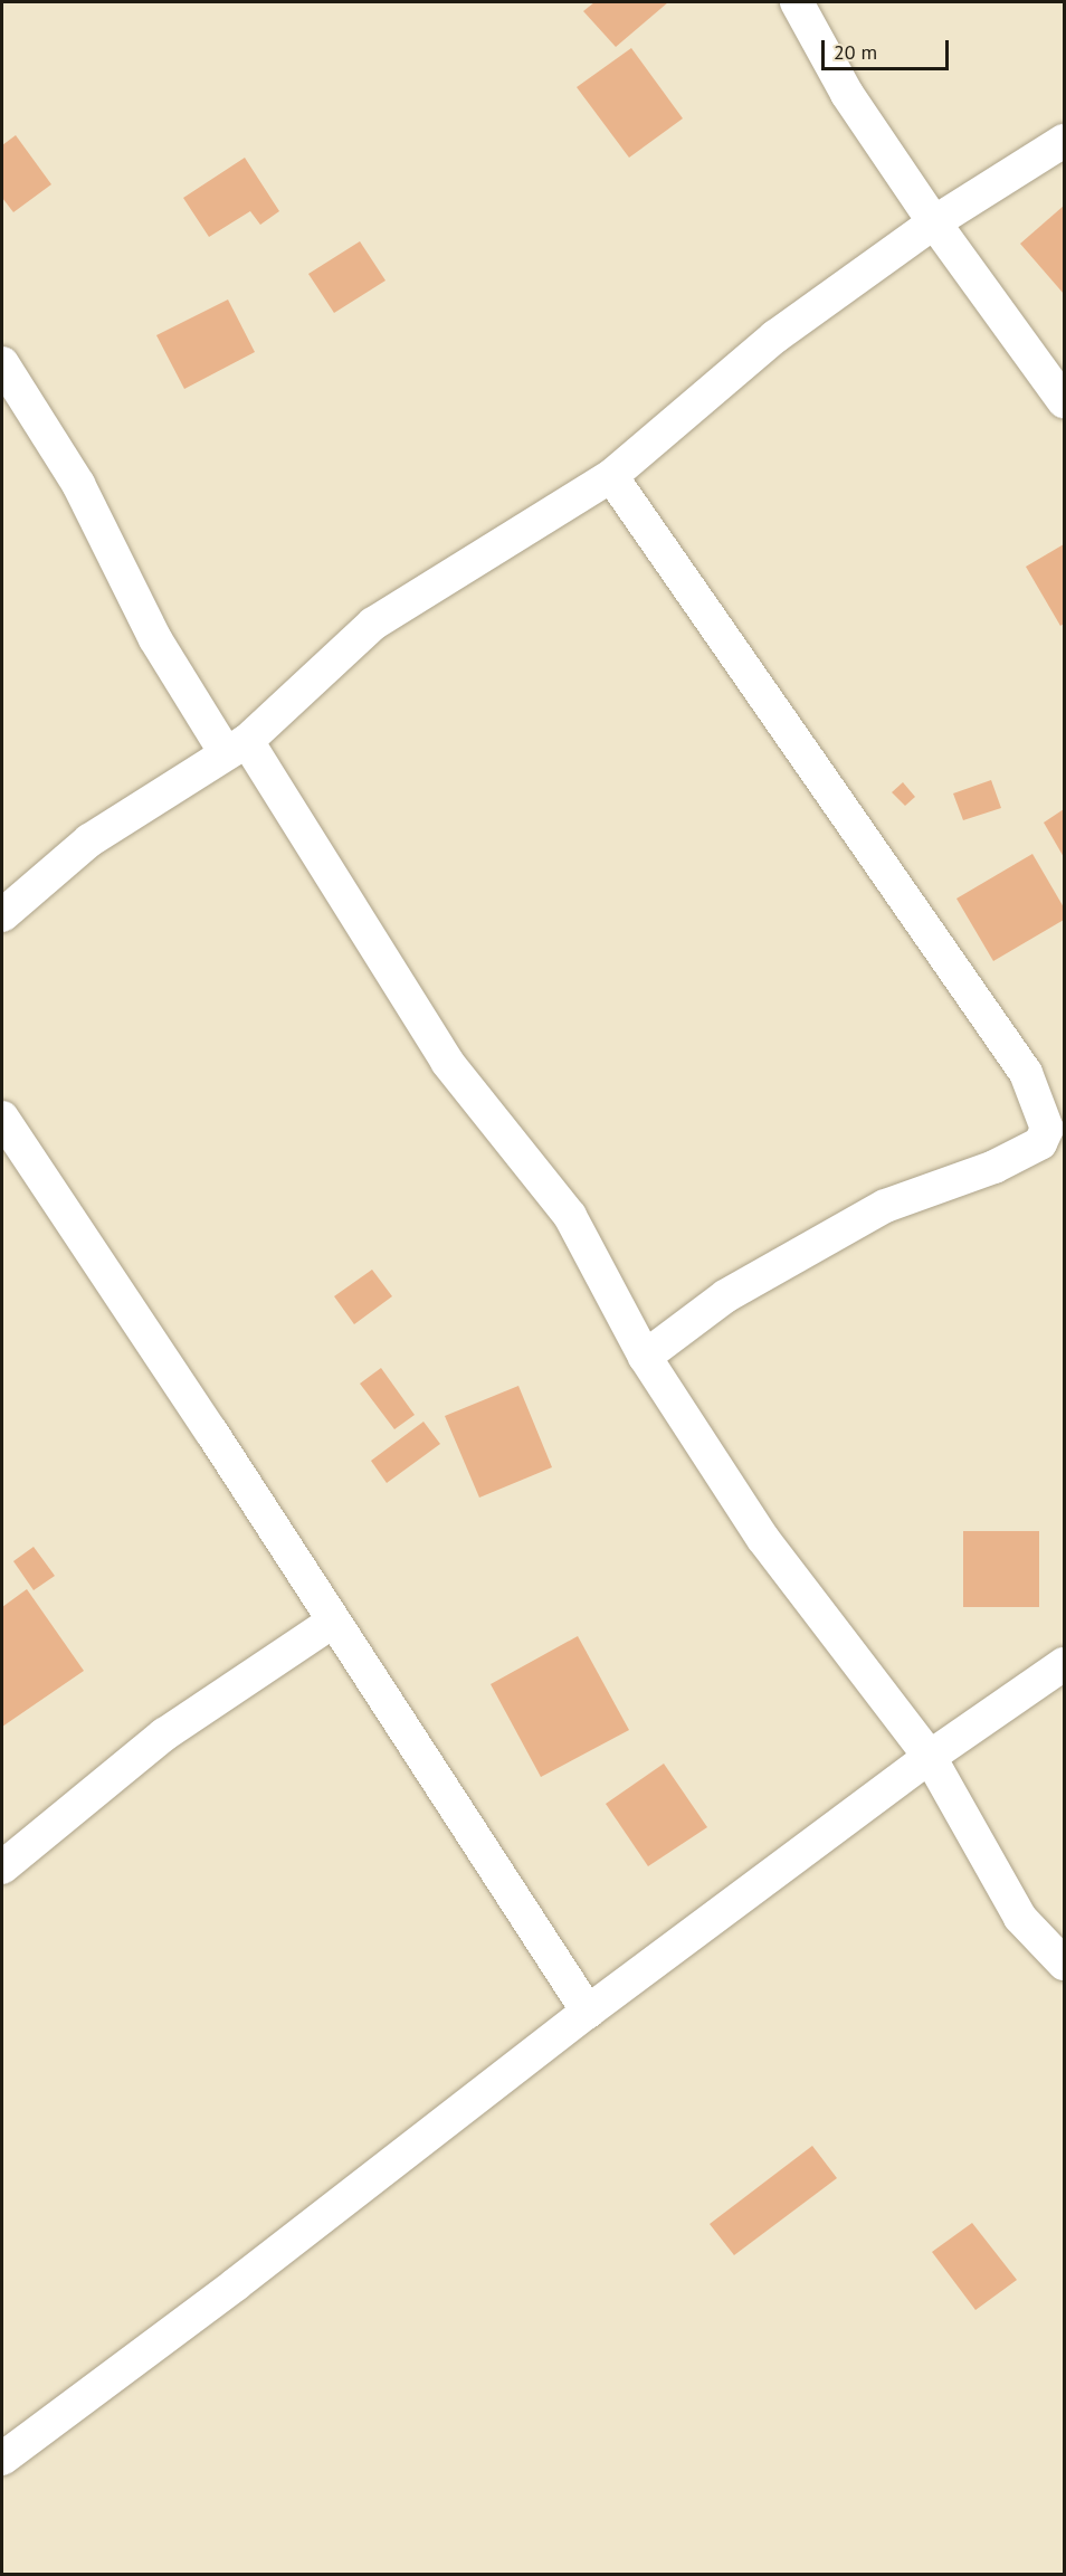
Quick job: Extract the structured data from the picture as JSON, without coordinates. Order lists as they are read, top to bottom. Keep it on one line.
{"scale_bar":"20 m"}
